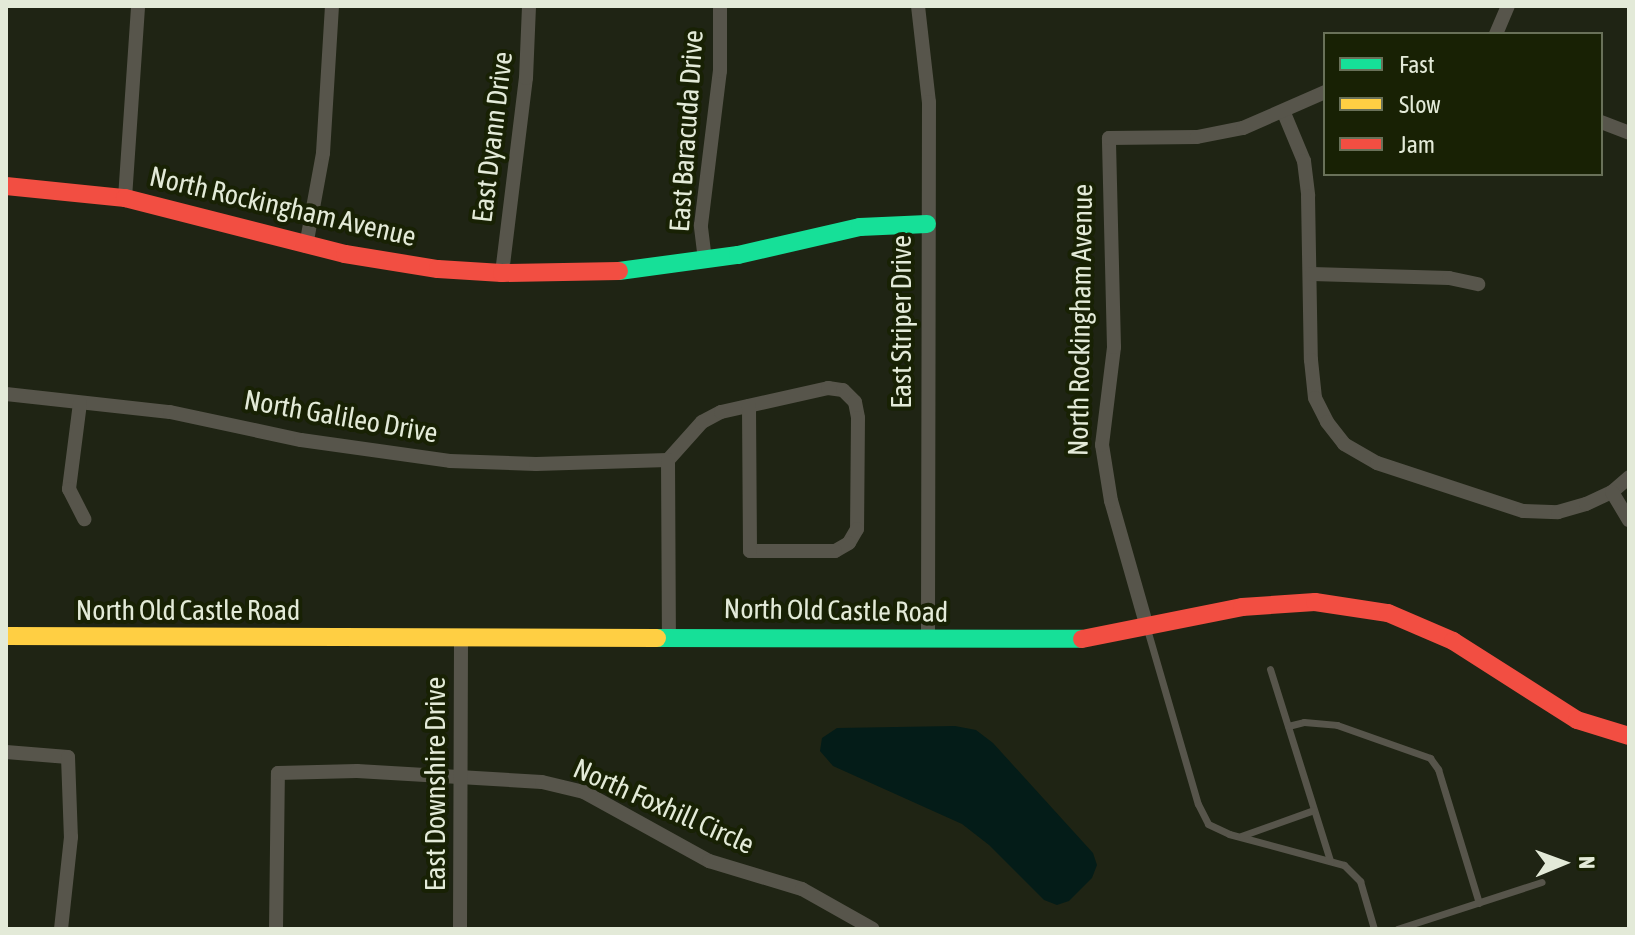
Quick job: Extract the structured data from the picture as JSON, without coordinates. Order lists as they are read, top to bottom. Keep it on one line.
{"streets":{"street":["East Baracuda Drive","East Dyann Drive","North Rockingham Avenue","East Striper Drive","North Galileo Drive","North Old Castle Road","East Downshire Drive","North Foxhill Circle"]},"crossings":[["East Baracuda Drive","North Rockingham Avenue"],["East Dyann Drive","North Rockingham Avenue"],["North Rockingham Avenue","East Striper Drive"],["North Rockingham Avenue","North Old Castle Road"],["East Striper Drive","North Old Castle Road"],["North Old Castle Road","East Downshire Drive"],["East Downshire Drive","North Foxhill Circle"]],"legend":["Fast","Slow","Jam"],"north":"right"}
